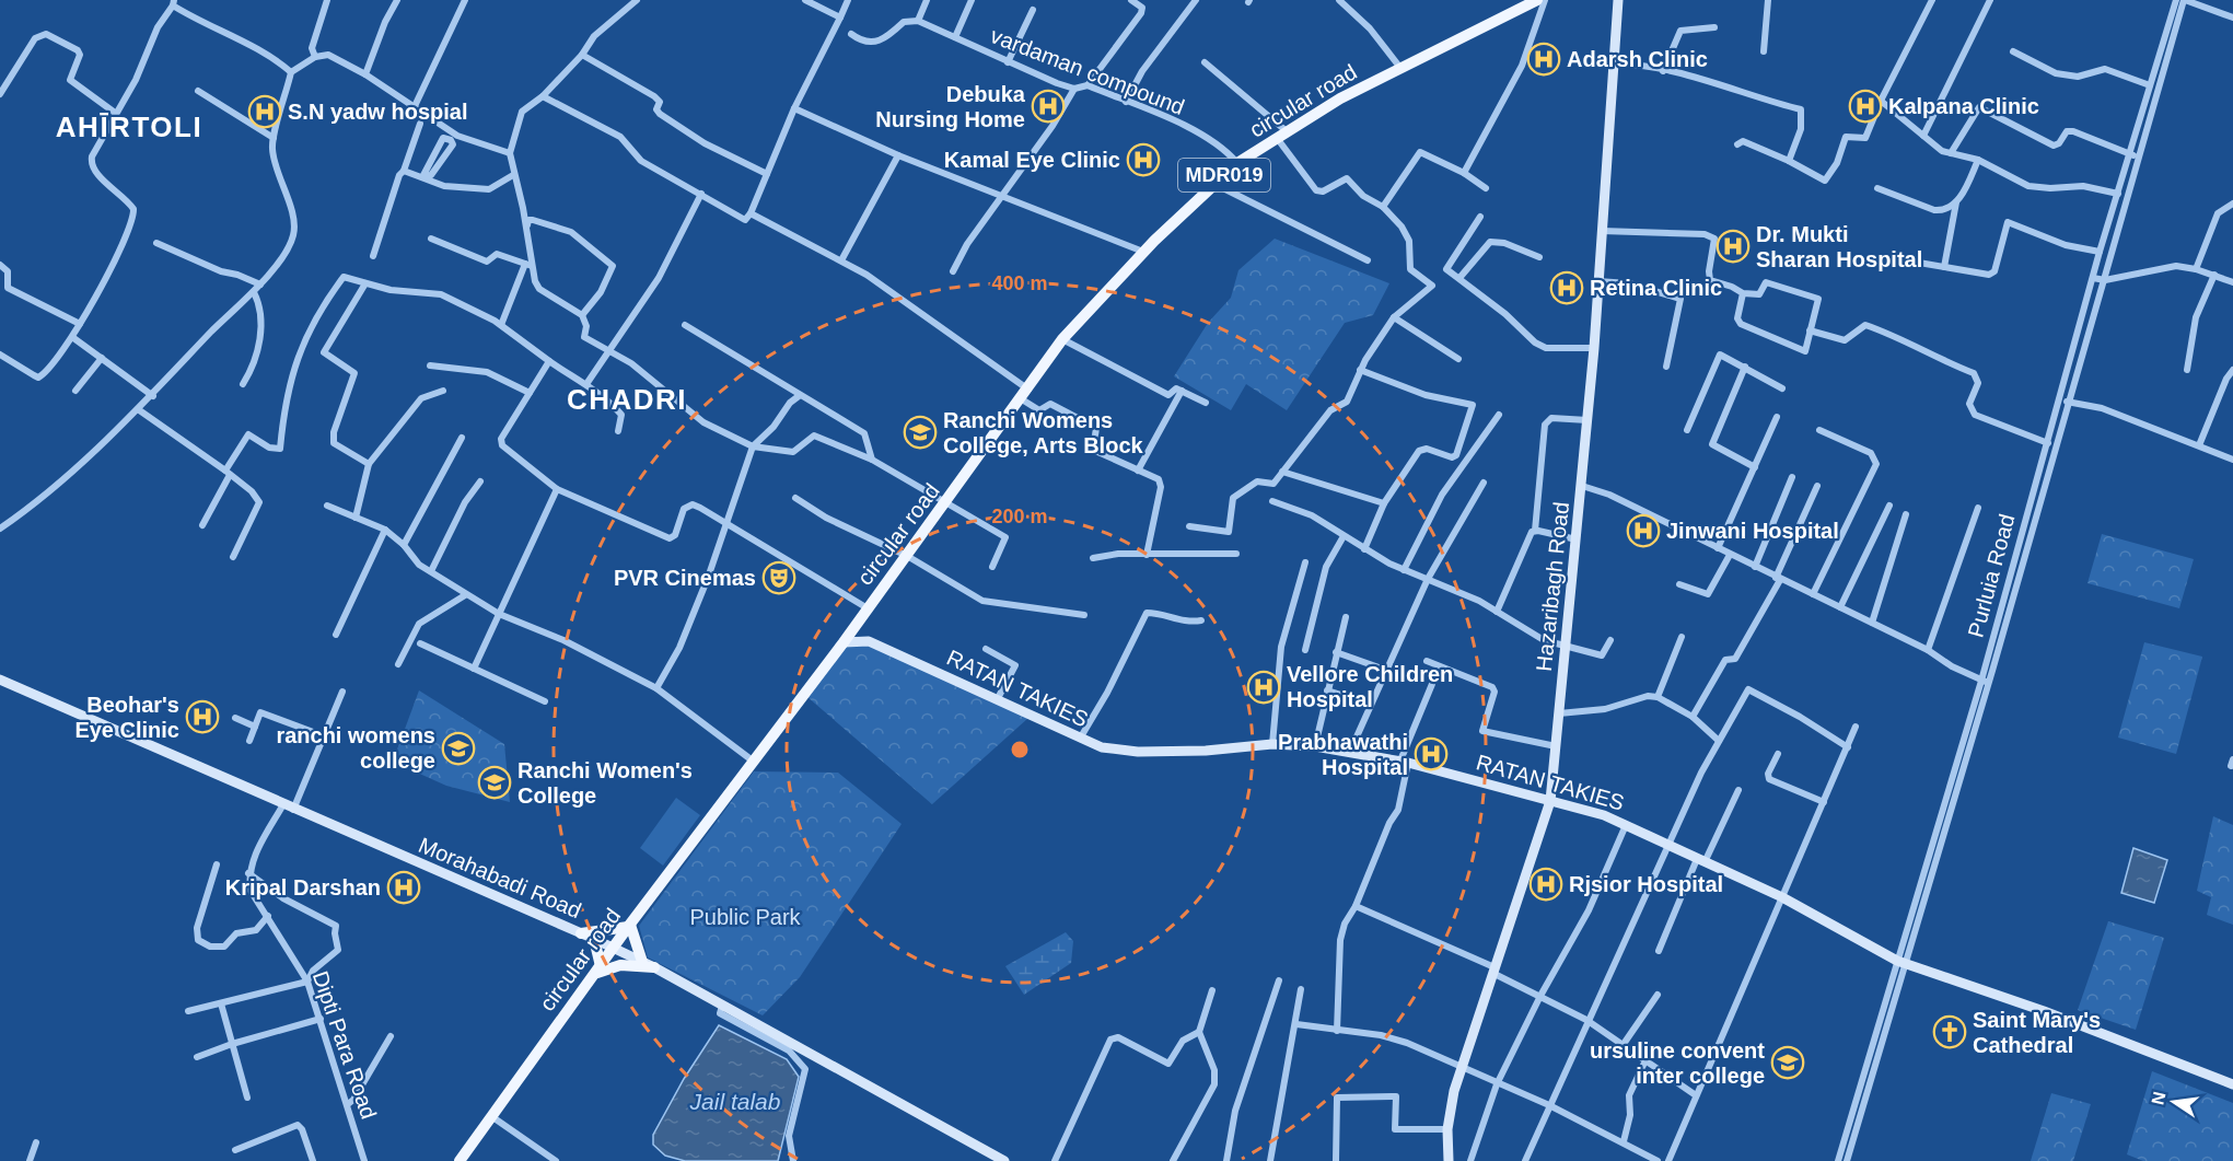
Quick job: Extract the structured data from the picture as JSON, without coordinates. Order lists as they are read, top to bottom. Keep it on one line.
{"streets":{"main road":["circular road","MDR019","Hazaribagh Road","RATAN TAKIES","Morahabadi Road"],"street":["vardaman compound","Purluia Road","Dipti Para Road"]},"crossings":[["vardaman compound","circular road"],["circular road","RATAN TAKIES"],["circular road","Morahabadi Road"],["Purluia Road","RATAN TAKIES"],["Hazaribagh Road","RATAN TAKIES"]],"districts":["AHĪRTOLI","CHADRI"],"water":["Jail talab"],"parks":["Public Park"],"places":{"hospital":["Adarsh Clinic","Debuka Nursing Home","Kalpana Clinic","S.N yadw hospial","Kamal Eye Clinic","Dr. Mukti Sharan Hospital","Retina Clinic","Jinwani Hospital","Vellore Children Hospital","Beohar's Eye Clinic","Prabhawathi Hospital","Rjsior Hospital","Kripal Darshan"],"school or university":["Ranchi Womens College, Arts Block","ranchi womens college","Ranchi Women's College","ursuline convent inter college"],"theatre":["PVR Cinemas"],"church":["Saint Mary's Cathedral"]},"north":"left","rings":["400 m","200 m"]}
